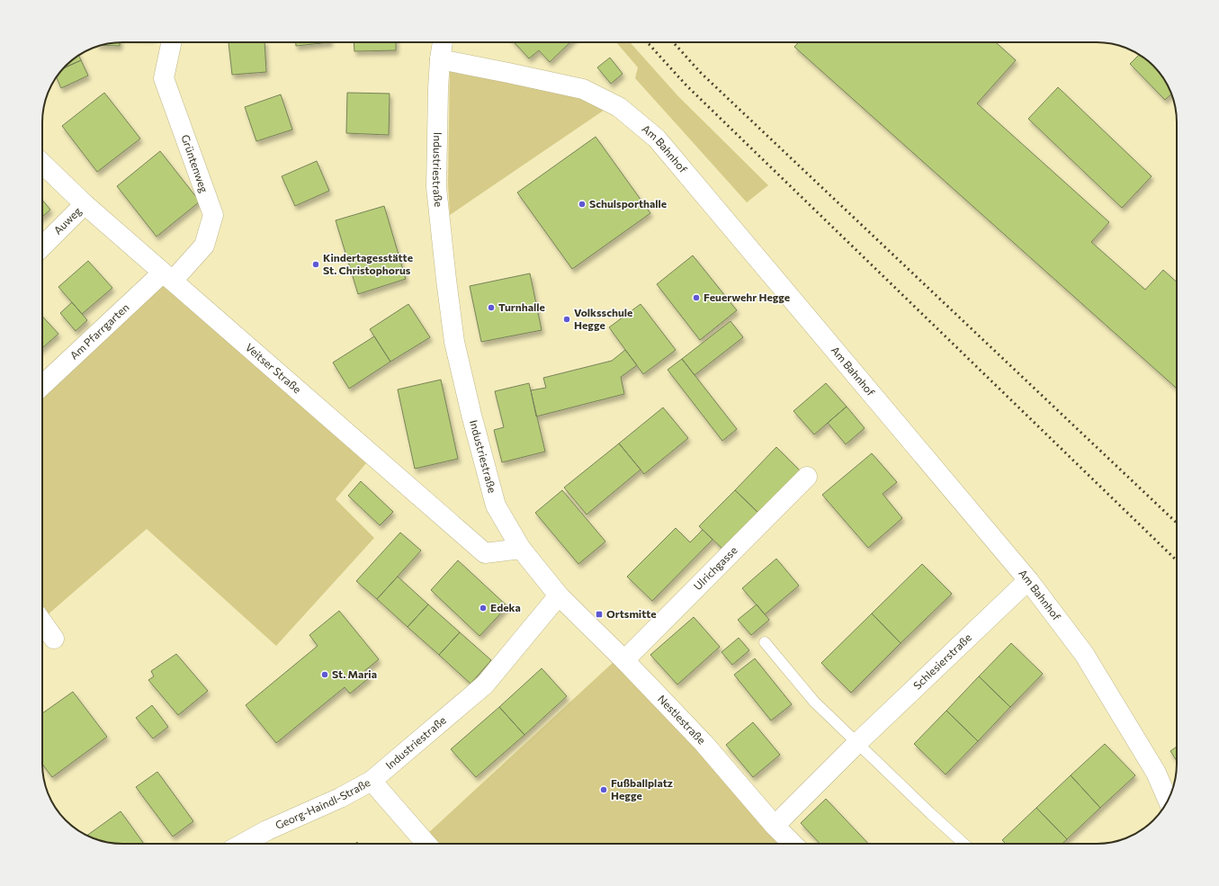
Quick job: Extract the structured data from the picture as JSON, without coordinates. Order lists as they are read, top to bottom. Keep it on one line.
{"streets":{"street":["Am Bahnhof","Grüntenweg","Industriestraße","Auweg","Am Pfarrgarten","Veitser Straße","Ulrichgasse","Schlesierstraße","Nestlestraße","Georg-Haindl-Straße"]},"crossings":[["Am Bahnhof","Industriestraße"],["Am Bahnhof","Schlesierstraße"],["Grüntenweg","Am Pfarrgarten"],["Grüntenweg","Veitser Straße"],["Industriestraße","Veitser Straße"],["Industriestraße","Nestlestraße"],["Industriestraße","Georg-Haindl-Straße"],["Auweg","Veitser Straße"],["Am Pfarrgarten","Veitser Straße"],["Ulrichgasse","Nestlestraße"],["Schlesierstraße","Nestlestraße"]],"places":{"other":["Schulsporthalle","Kindertagesstätte St. Christophorus","Feuerwehr Hegge","Turnhalle","Volksschule Hegge","Edeka","St. Maria","Fußballplatz Hegge"],"transit":["Ortsmitte"]}}
